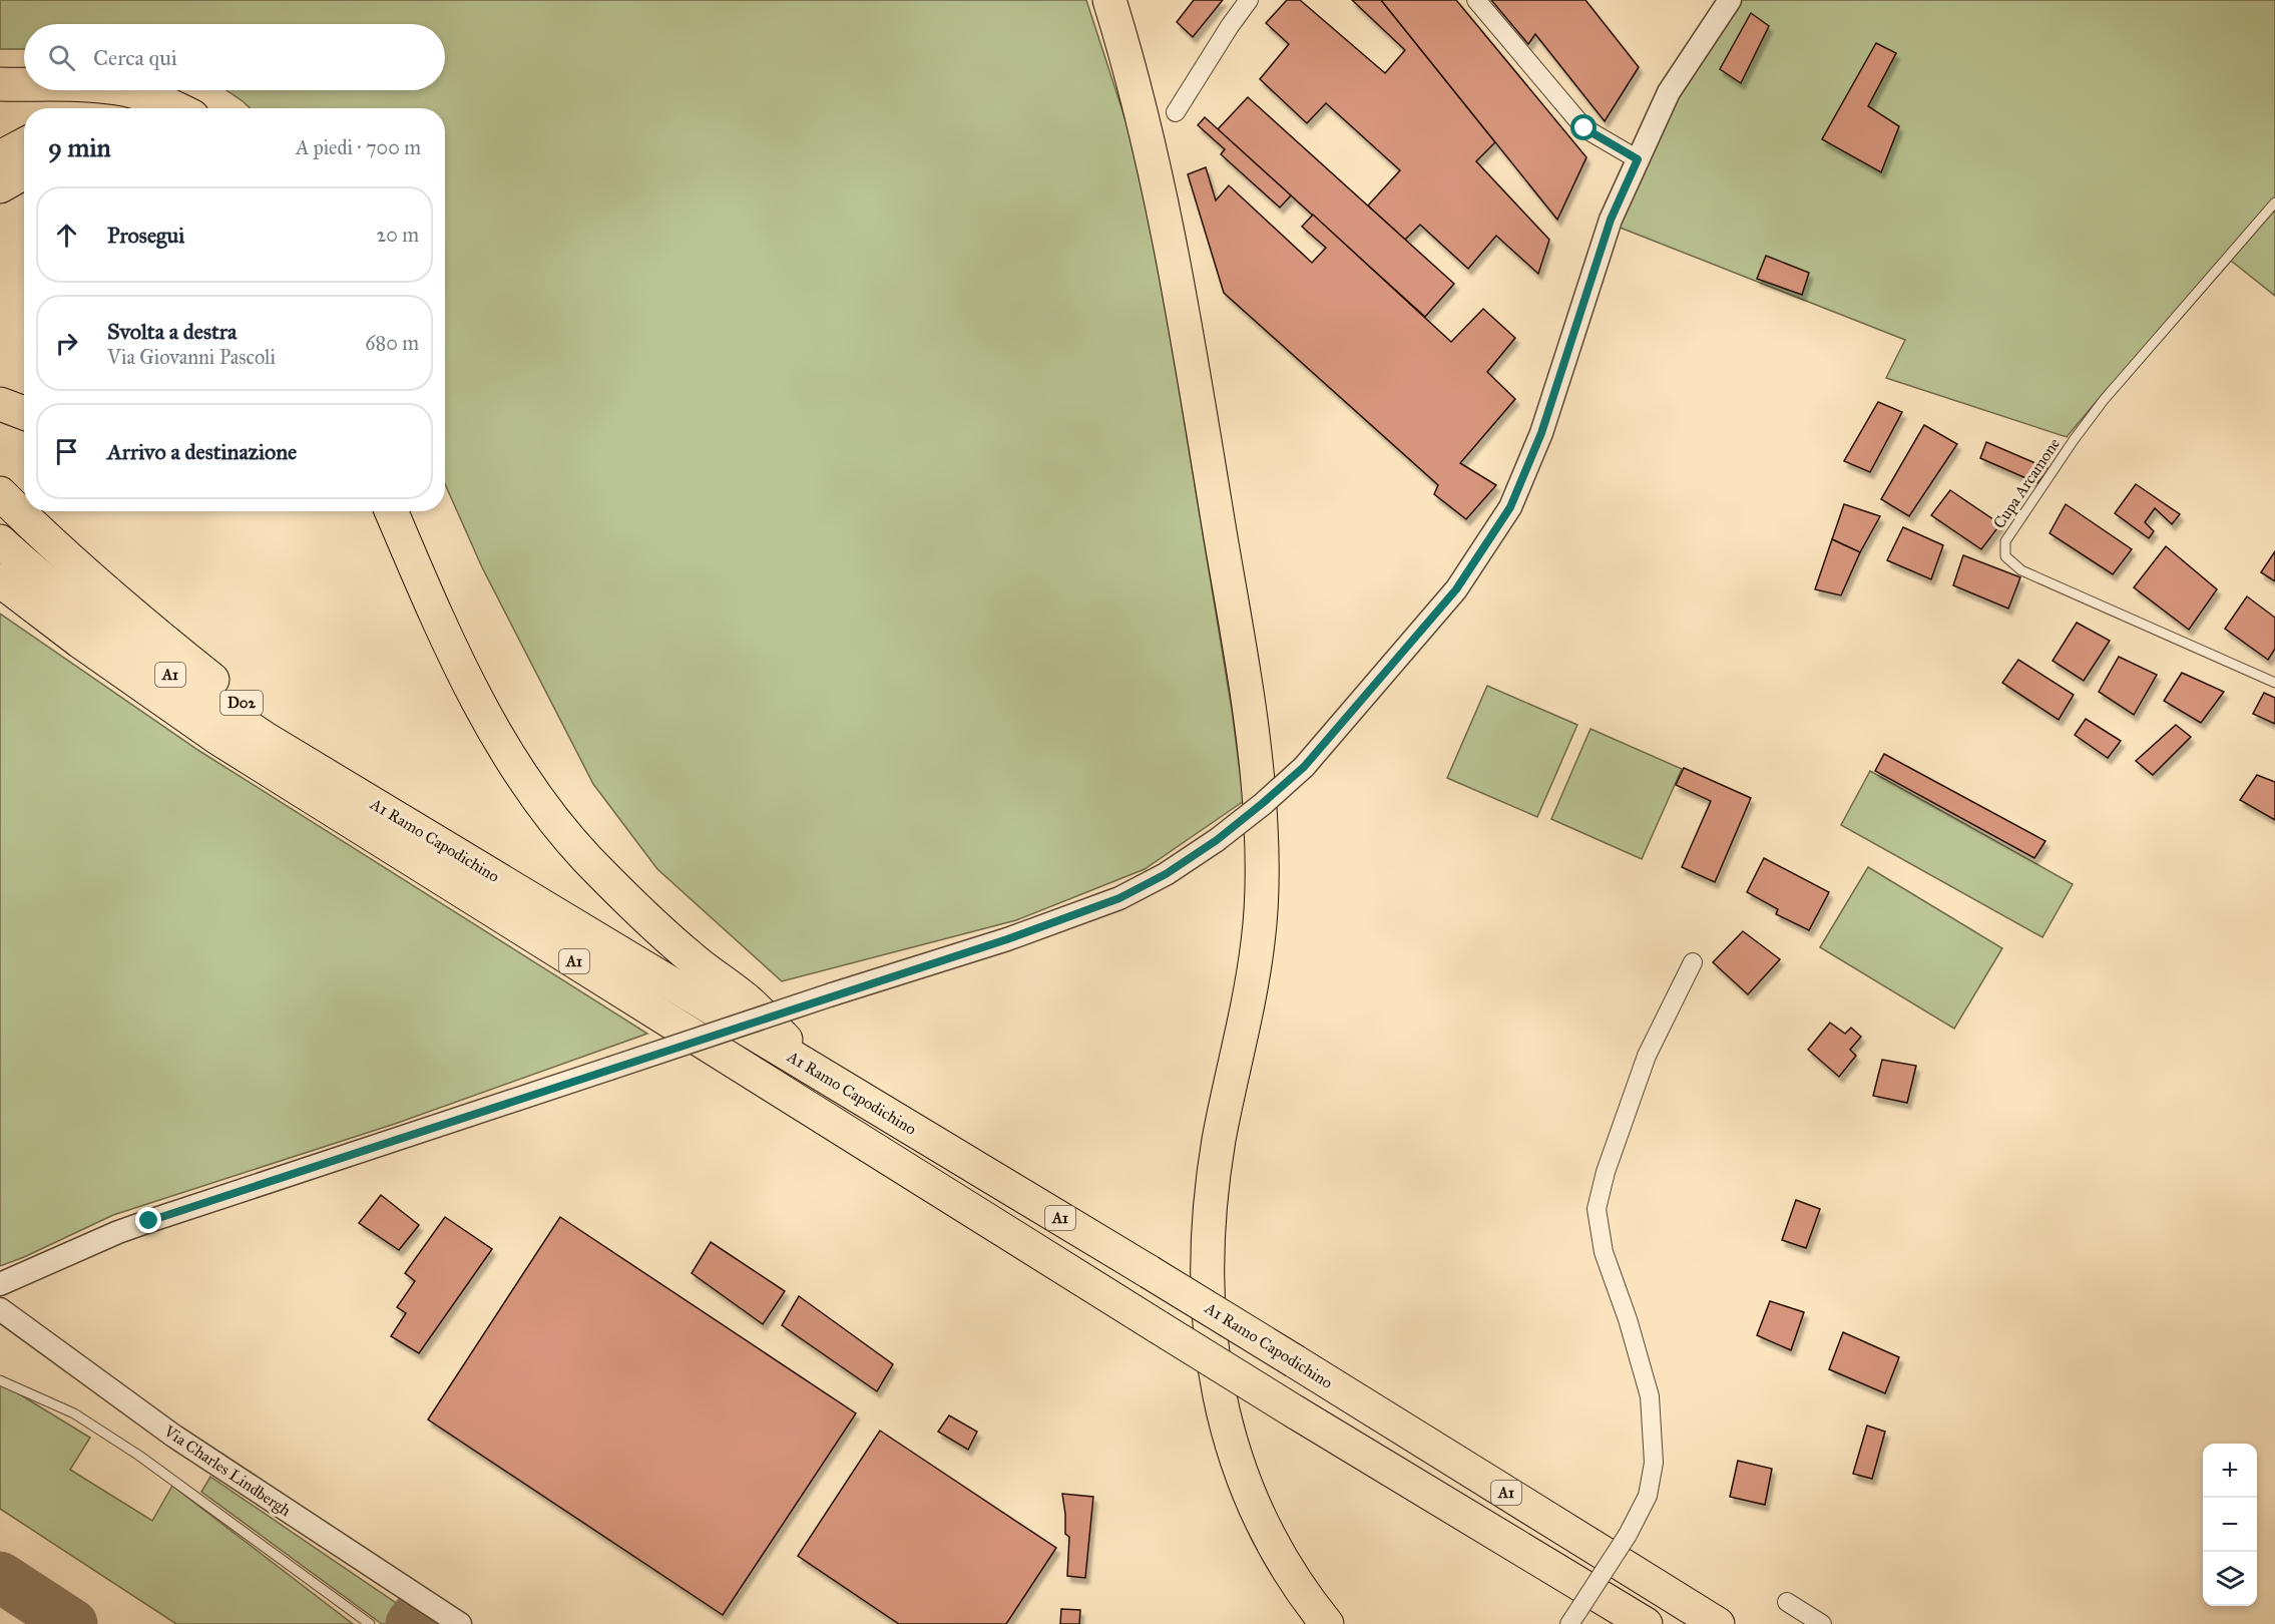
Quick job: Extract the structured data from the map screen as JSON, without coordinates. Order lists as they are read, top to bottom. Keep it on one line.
{"streets":{"highway":["A1","D02","A1 Ramo Capodichino"],"street":["Via Charles Lindbergh"],"lane":["Cupa Arcamone"]},"crossings":[["D02","A1 Ramo Capodichino"]],"page":{"search":"Cerca qui","heading":["9 min","A piedi · 700 m"],"list":[["Prosegui","20 m"],["Svolta a destra","Via Giovanni Pascoli","680 m"],"Arrivo a destinazione"],"map_buttons":["+","−"]}}
